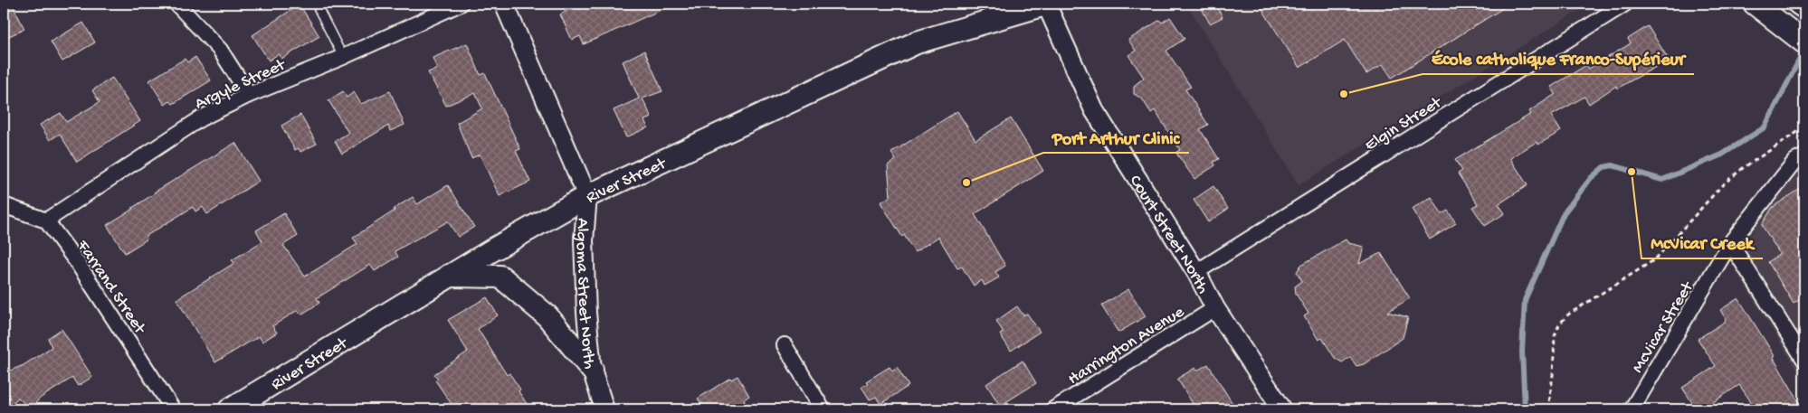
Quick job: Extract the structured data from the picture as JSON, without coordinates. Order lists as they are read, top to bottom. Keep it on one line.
{"streets":{"main road":["River Street"],"street":["Argyle Street","Elgin Street","Court Street North","Farrand Street","Algoma Street North","McVicar Street","Harrington Avenue"]},"crossings":[["Argyle Street","Farrand Street"],["Elgin Street","Court Street North"],["River Street","Court Street North"],["River Street","Algoma Street North"],["Court Street North","Harrington Avenue"]],"places":["École catholique Franco-Supérieur","McVicar Creek","Port Arthur Clinic"]}
